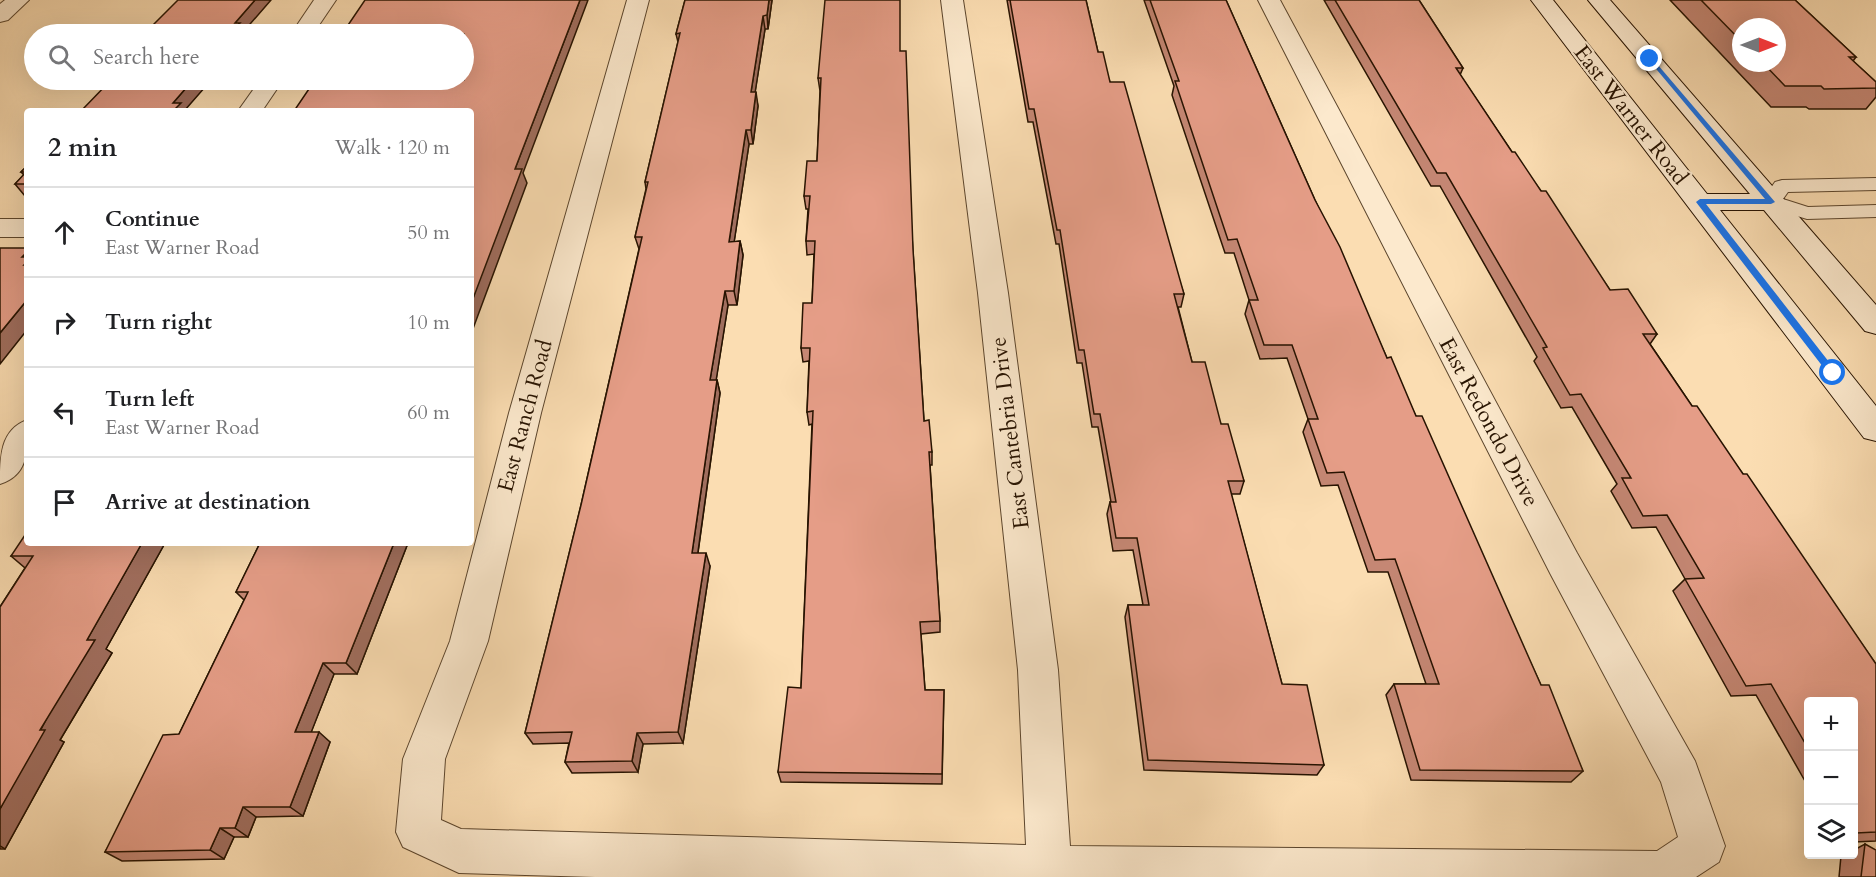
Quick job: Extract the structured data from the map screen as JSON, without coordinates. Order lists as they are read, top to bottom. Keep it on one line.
{"streets":{"street":["East Warner Road","East Ranch Road","East Redondo Drive","East Cantebria Drive"]},"crossings":[["East Ranch Road","East Redondo Drive"],["East Ranch Road","East Cantebria Drive"],["East Redondo Drive","East Cantebria Drive"]],"north":"right","page":{"search":"Search here","heading":["2 min","Walk · 120 m"],"list":[["Continue","East Warner Road","50 m"],["Turn right","10 m"],["Turn left","East Warner Road","60 m"],"Arrive at destination"],"map_buttons":["+","−"]}}
